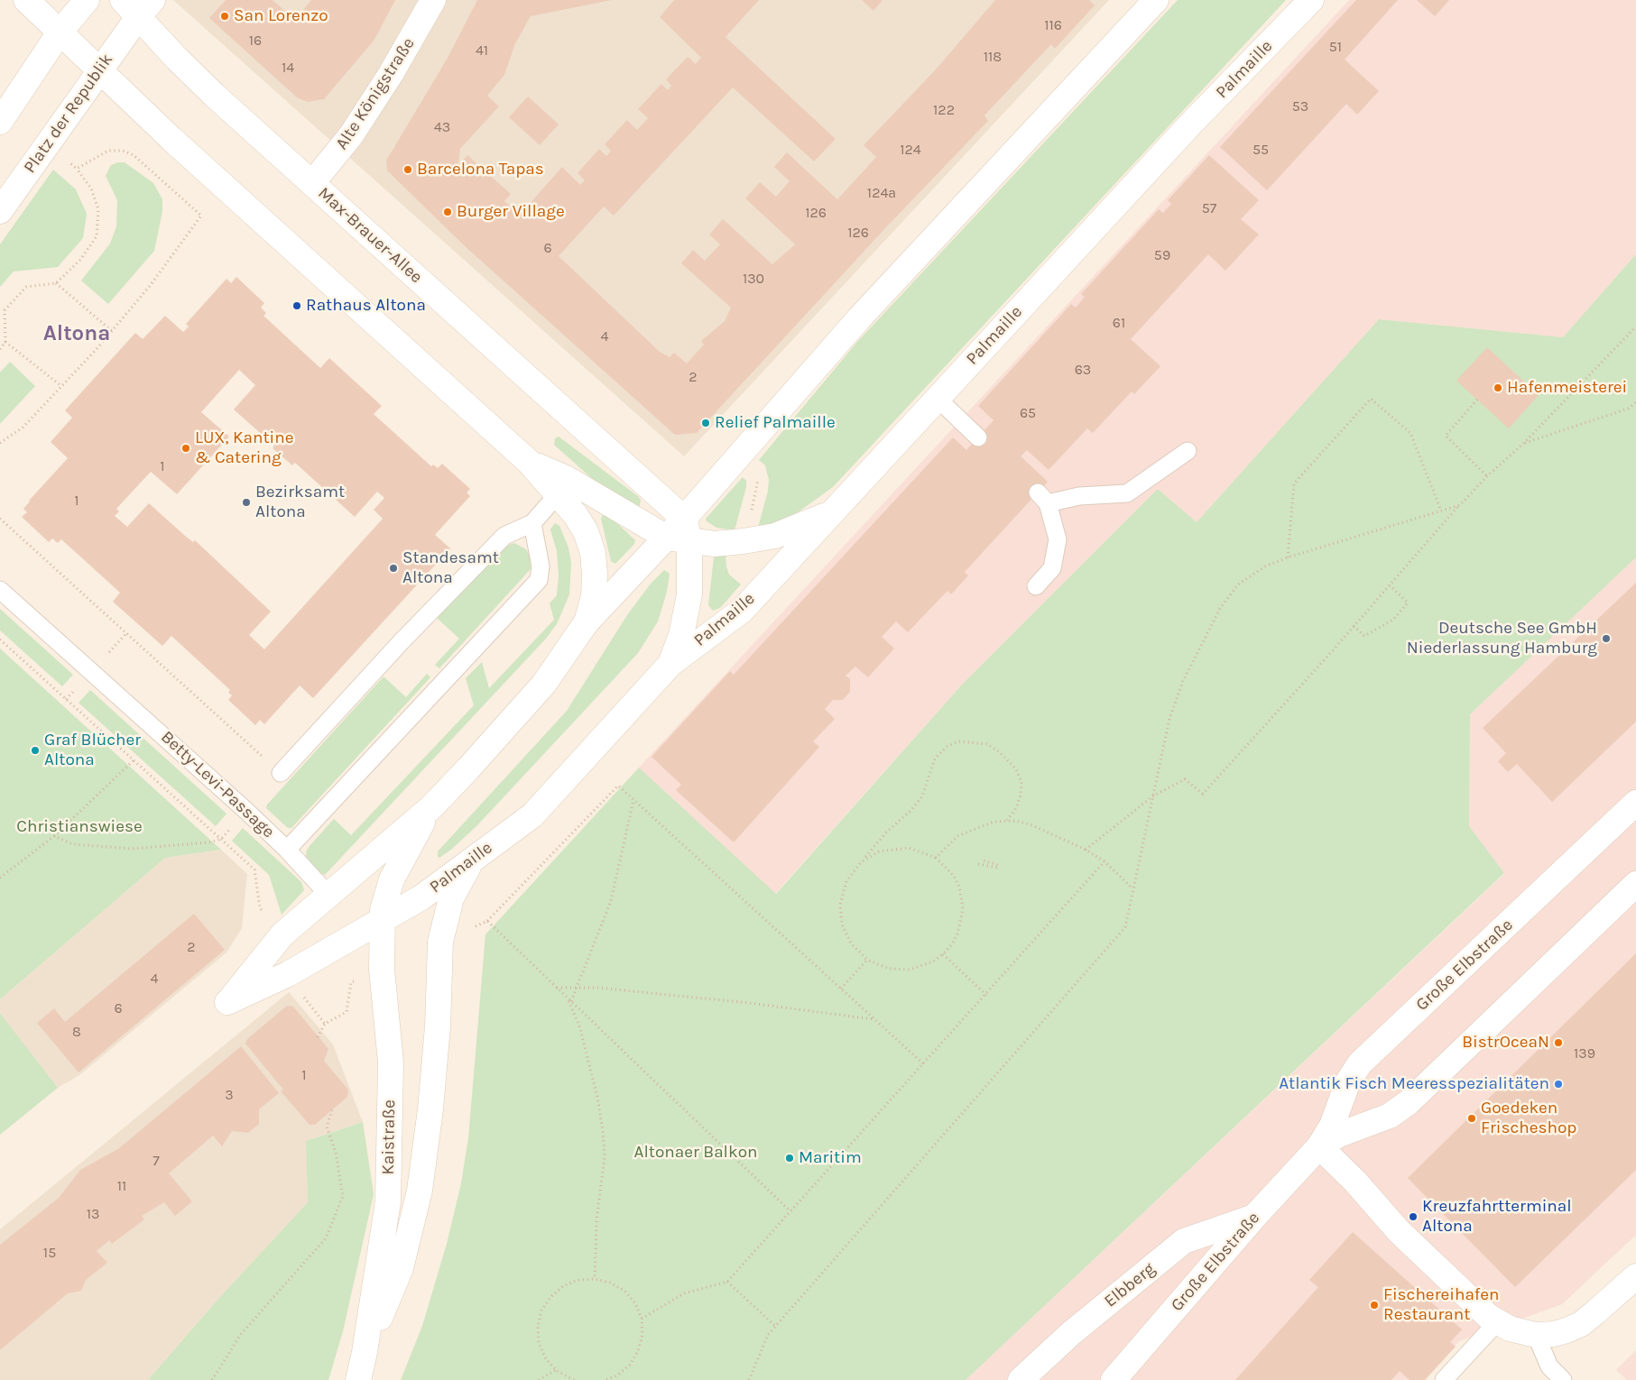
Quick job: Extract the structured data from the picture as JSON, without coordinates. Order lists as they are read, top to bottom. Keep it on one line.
{"streets":{"main road":["Palmaille","Alte Königstraße","Platz der Republik","Max-Brauer-Allee","Große Elbstraße","Kaistraße","Elbberg"],"lane":["Betty-Levi-Passage"]},"crossings":[["Palmaille","Max-Brauer-Allee"],["Palmaille","Betty-Levi-Passage"],["Palmaille","Kaistraße"],["Alte Königstraße","Max-Brauer-Allee"],["Platz der Republik","Max-Brauer-Allee"],["Große Elbstraße","Elbberg"]],"districts":["Altona"],"parks":["Christianswiese","Altonaer Balkon"],"places":["San Lorenzo","Barcelona Tapas","Burger Village","Rathaus Altona","Hafenmeisterei","Relief Palmaille","LUX, Kantine & Catering","Bezirksamt Altona","Standesamt Altona","Deutsche See GmbH Niederlassung Hamburg","Graf Blücher Altona","BistrOceaN","Atlantik Fisch Meeresspezialitäten","Goedeken Frischeshop","Maritim","Kreuzfahrtterminal Altona","Fischereihafen Restaurant"],"house_numbers":["116","16","51","41","118","14","53","122","43","124","55","124a","57","126","126","6","59","130","61","4","63","2","65","1","1","2","4","6","8","139","1","3","7","11","13","15"]}
